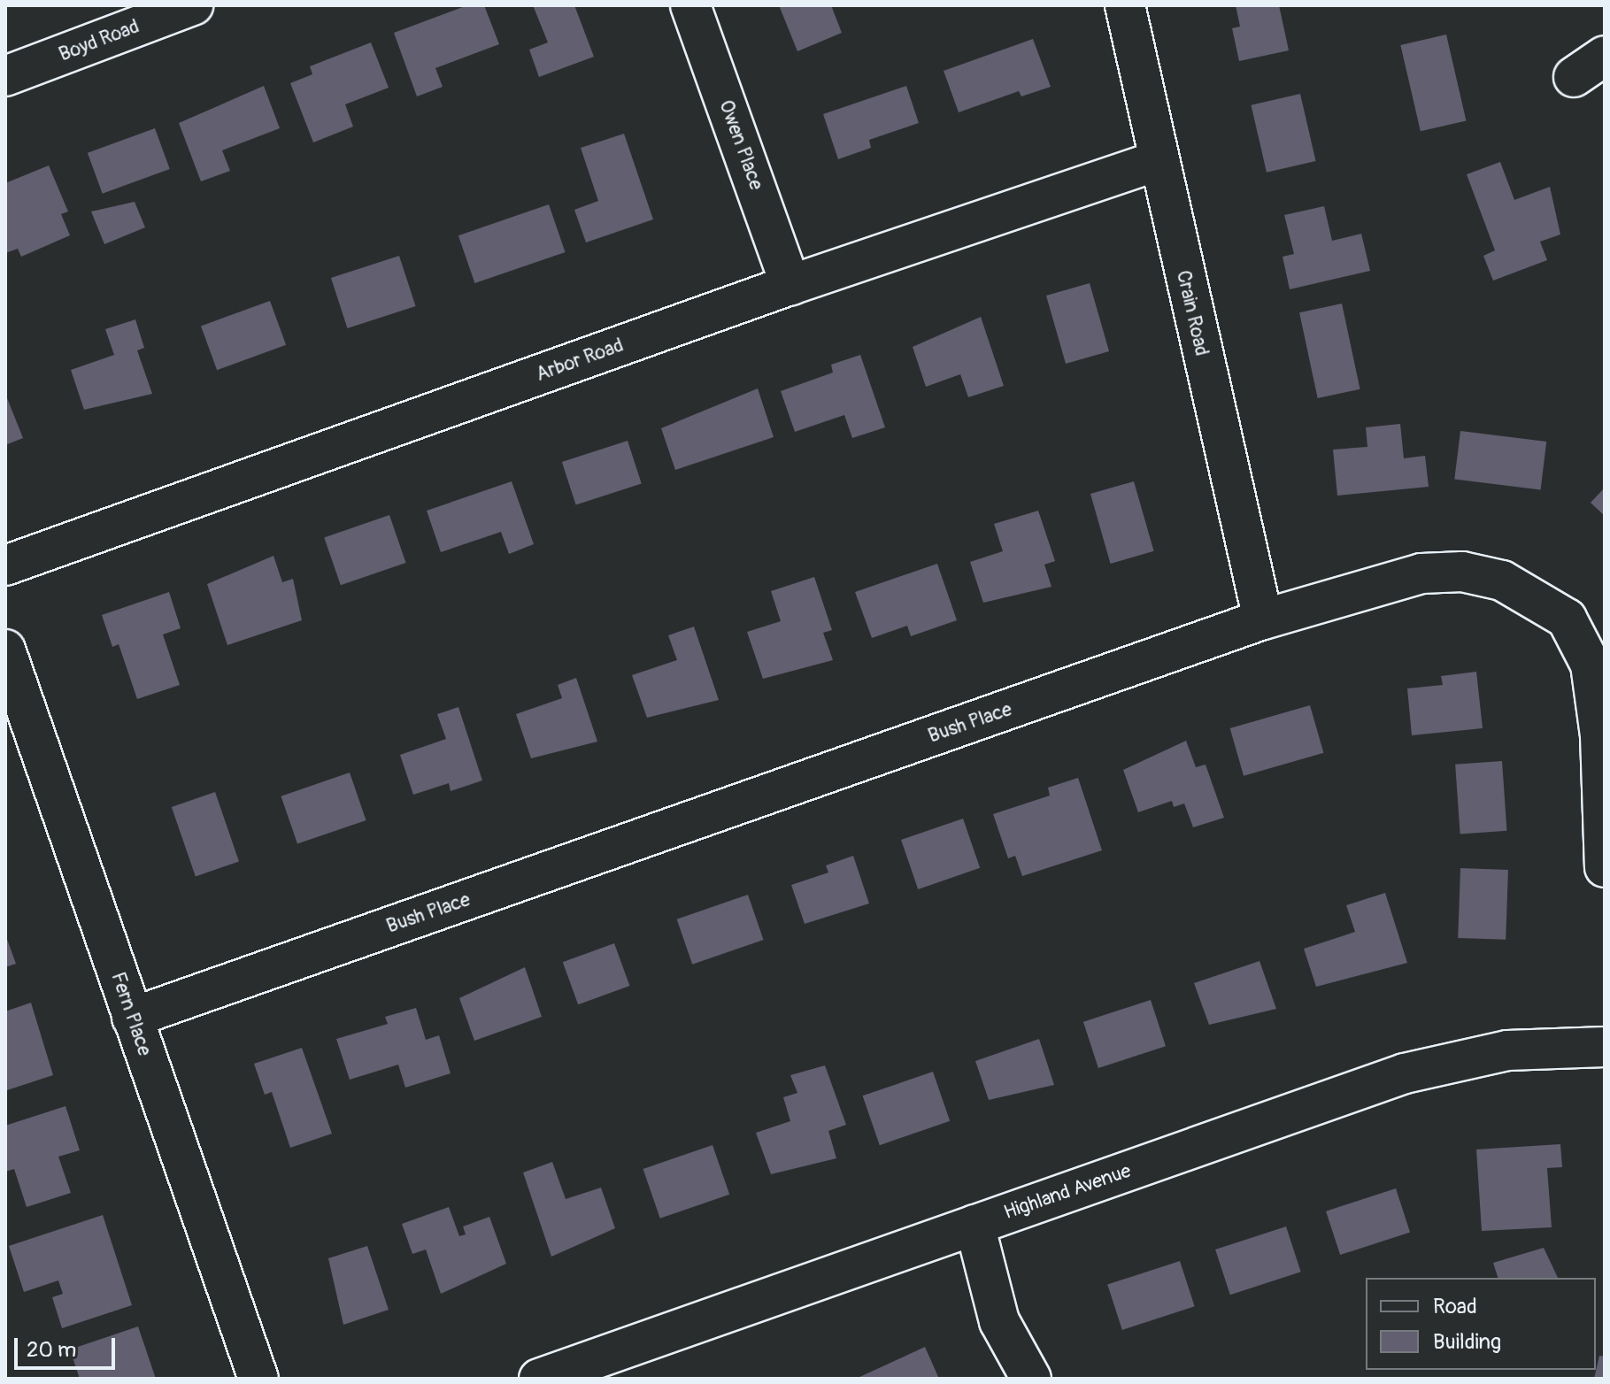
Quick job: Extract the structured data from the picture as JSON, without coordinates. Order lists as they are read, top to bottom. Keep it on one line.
{"streets":{"street":["Boyd Road","Owen Place","Crain Road","Arbor Road","Bush Place","Fern Place","Highland Avenue"]},"crossings":[["Owen Place","Arbor Road"],["Crain Road","Arbor Road"],["Crain Road","Bush Place"],["Bush Place","Fern Place"]],"legend":["Road","Building"],"scale_bar":"20 m"}
